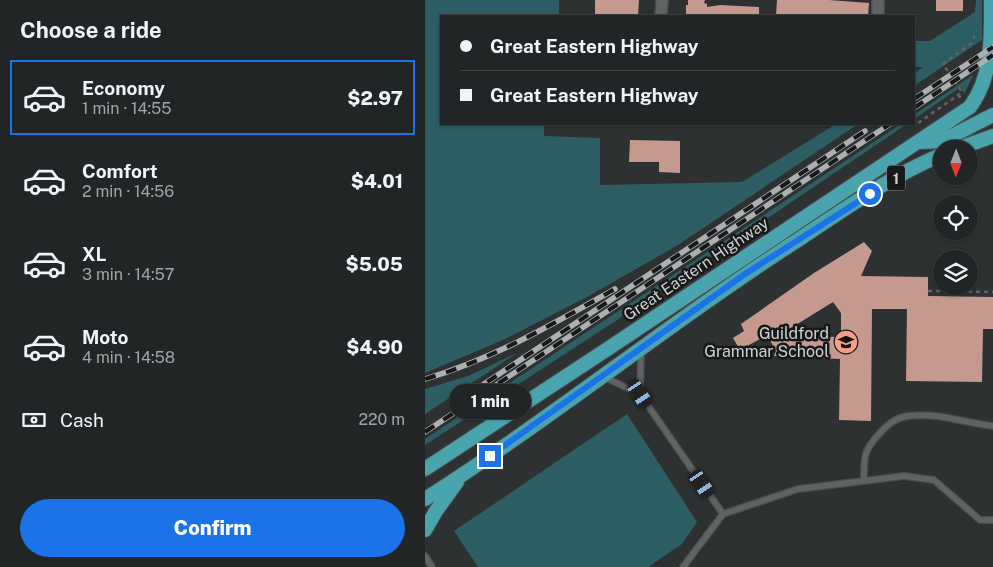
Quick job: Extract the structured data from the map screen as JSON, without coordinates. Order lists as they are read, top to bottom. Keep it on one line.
{"streets":{"highway":["1","Great Eastern Highway"]},"crossings":[["1","Great Eastern Highway"]],"places":{"school or university":["Guildford Grammar School"]},"north":"bottom","page":{"heading":"Choose a ride","banner":["Great Eastern Highway","Great Eastern Highway"],"list":[{"name":"Economy","note":"1 min · 14:55","value":"$2.97"},{"name":"Comfort","note":"2 min · 14:56","value":"$4.01"},{"name":"XL","note":"3 min · 14:57","value":"$5.05"},{"name":"Moto","note":"4 min · 14:58","value":"$4.90"}],"bubble":"1 min","pay":["Cash","220 m"],"buttons":"Confirm"}}
